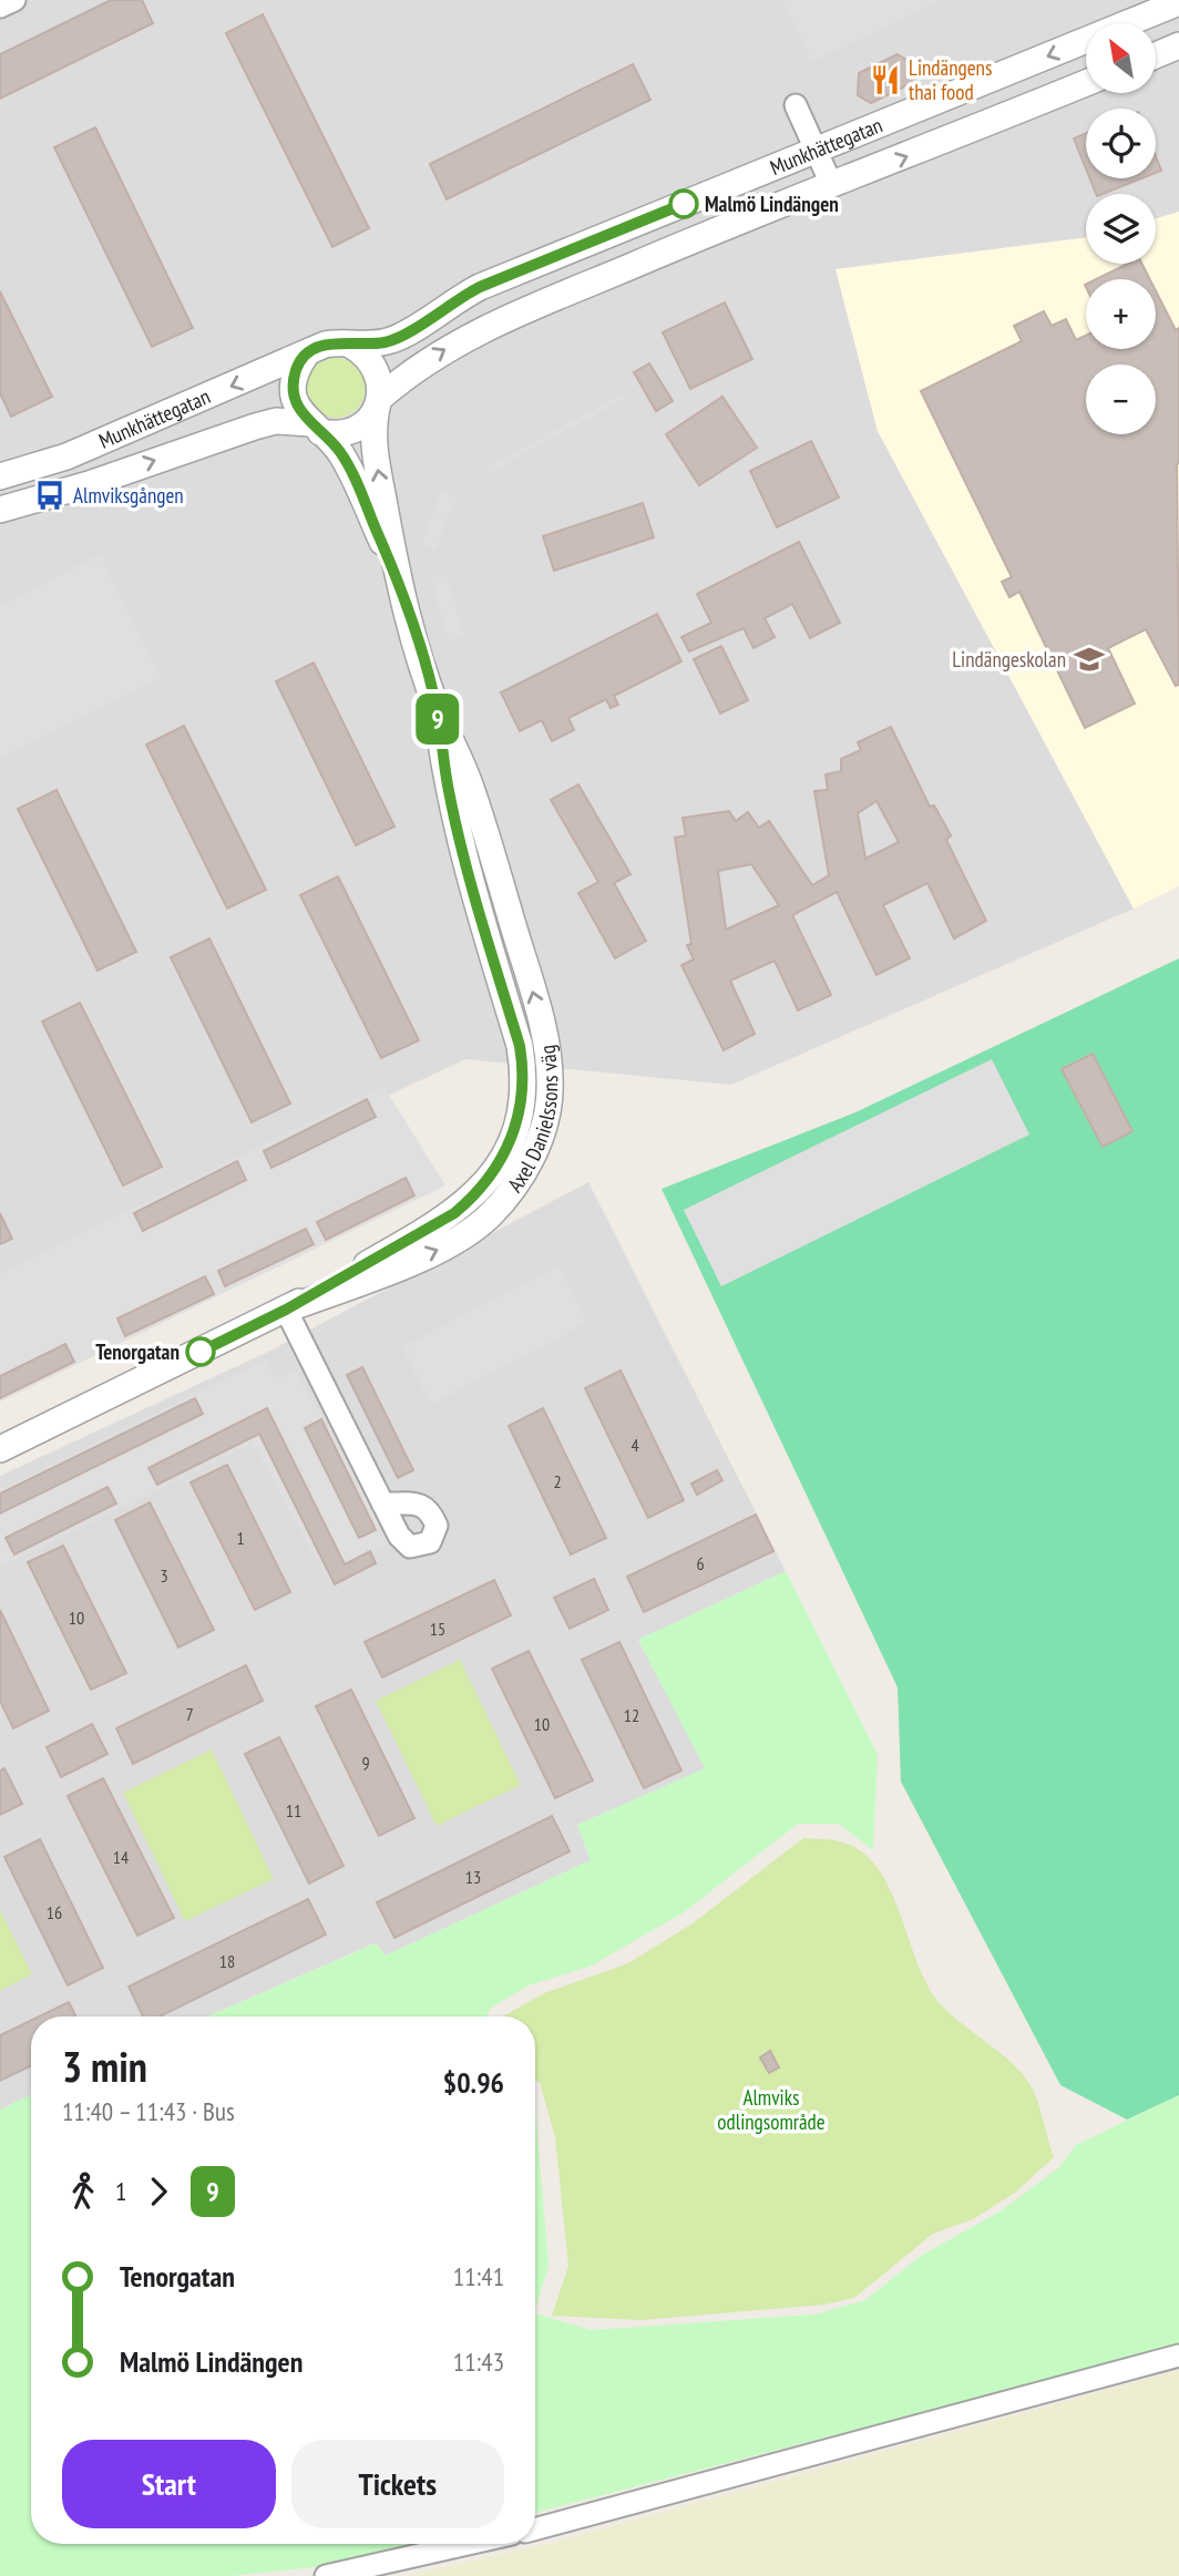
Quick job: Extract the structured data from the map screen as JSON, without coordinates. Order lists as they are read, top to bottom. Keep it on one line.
{"streets":{"street":["Munkhättegatan","Axel Danielssons väg"]},"crossings":[["Munkhättegatan","Axel Danielssons väg"]],"parks":["Almviks odlingsområde"],"places":{"restaurant":["Lindängens thai food"],"other":["Malmö Lindängen","Tenorgatan"],"bus stop":["Almviksgången"],"school or university":["Lindängeskolan"]},"lines":["bus line 9"],"house_numbers":["4","2","1","6","3","10","15","7","12","10","9","11","14","13","16","18"],"north":"top left","page":{"on_map":"9","map_buttons":["+","−"],"heading":["3 min","11:40 – 11:43 · Bus","$0.96"],"legs":["1","9"],"list":[{"name":"Tenorgatan","value":"11:41"},{"name":"Malmö Lindängen","value":"11:43"}],"buttons":["Start","Tickets"]}}
